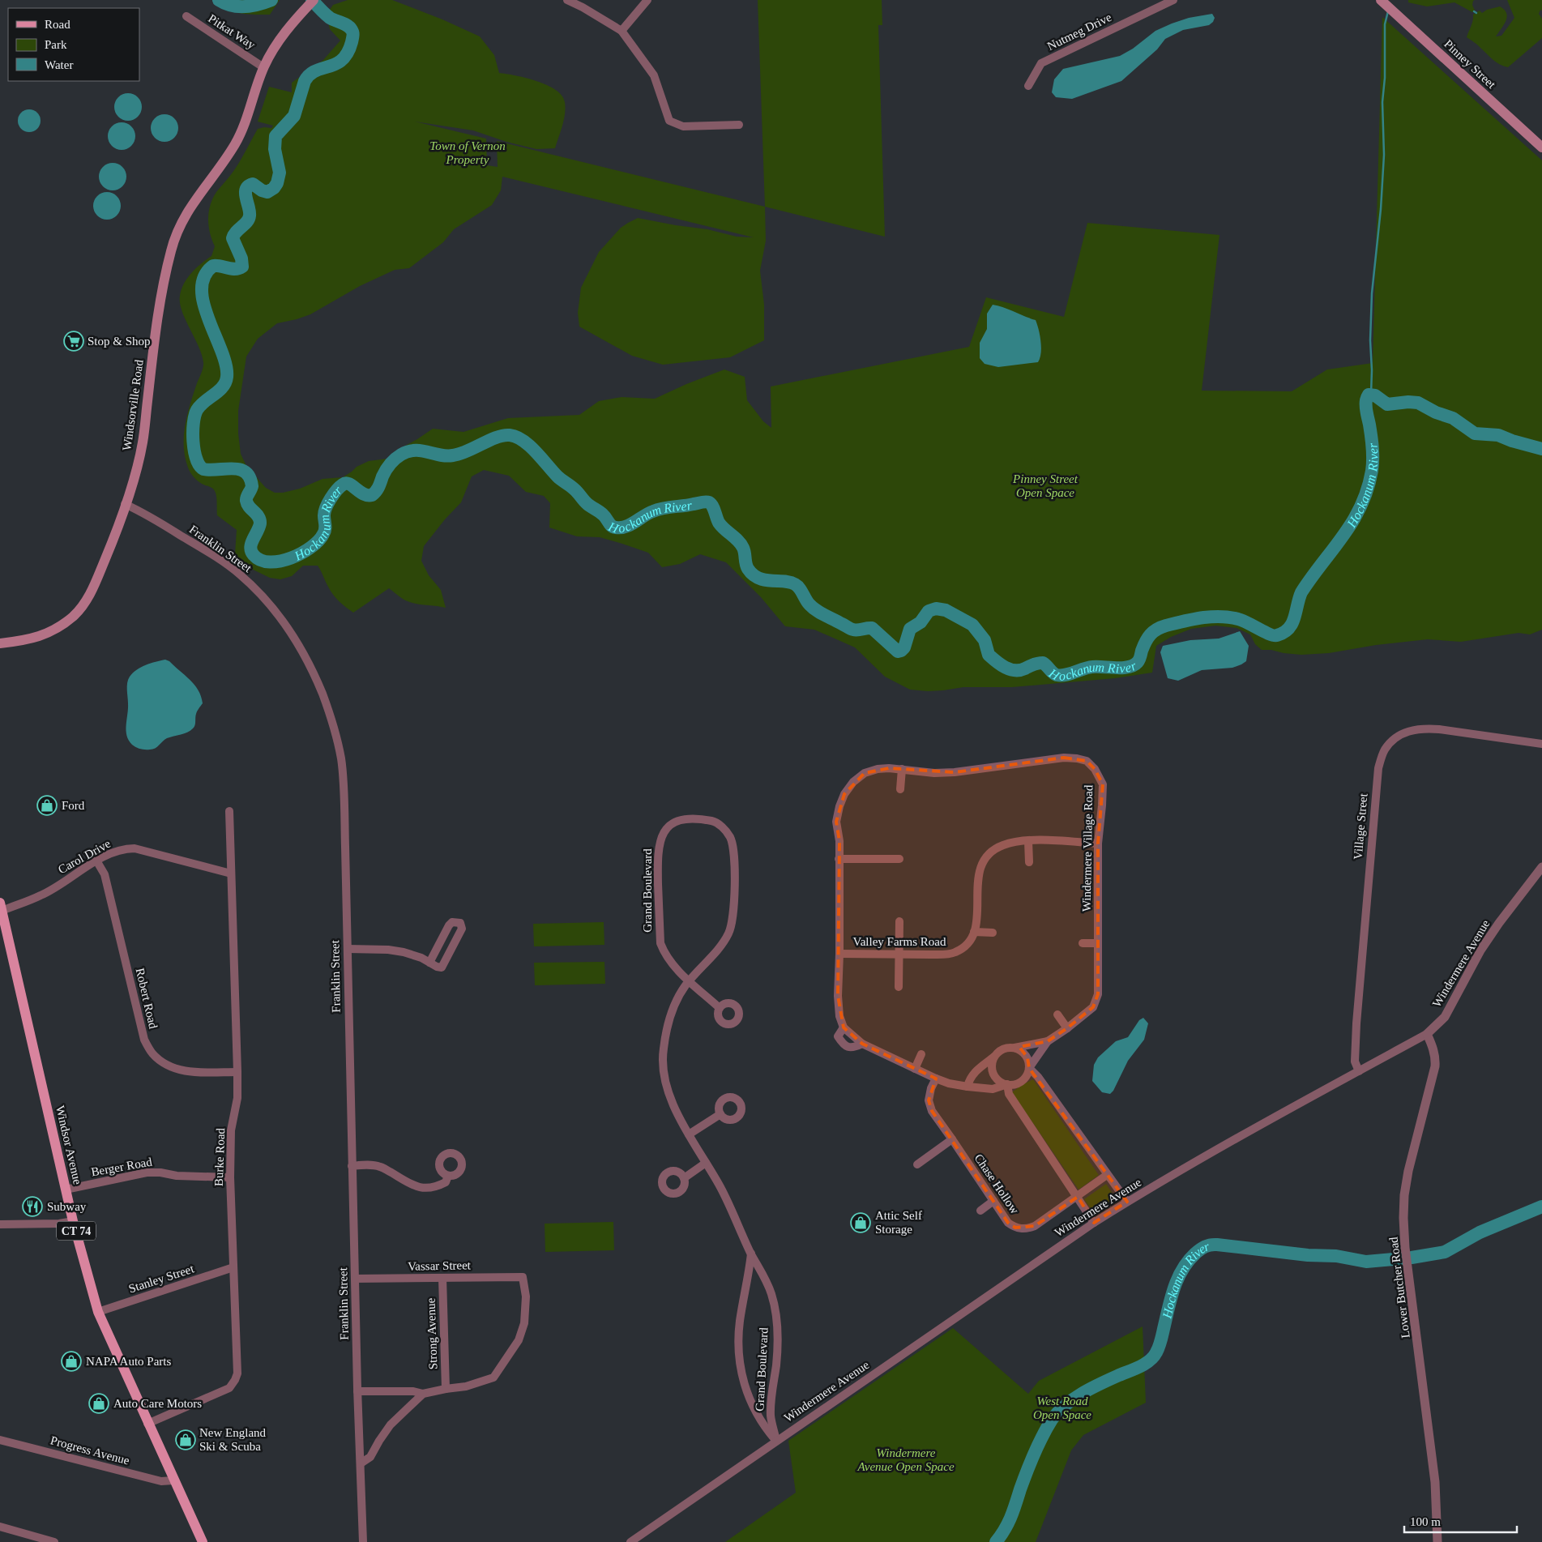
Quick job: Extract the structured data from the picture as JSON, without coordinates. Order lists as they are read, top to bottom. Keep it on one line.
{"streets":{"main road":["Pinney Street","Windsorville Road","Windsor Avenue","CT 74"],"street":["Pitkat Way","Nutmeg Drive","Franklin Street","Village Street","Windermere Village Road","Carol Drive","Grand Boulevard","Valley Farms Road","Windermere Avenue","Robert Road","Burke Road","Berger Road","Chase Hollow","Vassar Street","Stanley Street","Lower Butcher Road","Strong Avenue","Progress Avenue"]},"crossings":[["Pitkat Way","Windsorville Road"],["Windsorville Road","Franklin Street"],["Franklin Street","Vassar Street"],["Village Street","Windermere Avenue"],["Windermere Village Road","Valley Farms Road"],["Windermere Village Road","Chase Hollow"],["Carol Drive","Robert Road"],["Carol Drive","Windsor Avenue"],["Carol Drive","Burke Road"],["Grand Boulevard","Windermere Avenue"],["Windermere Avenue","Lower Butcher Road"],["Robert Road","Burke Road"],["Windsor Avenue","Burke Road"],["Windsor Avenue","Berger Road"],["Windsor Avenue","Stanley Street"],["Windsor Avenue","Progress Avenue"],["Burke Road","Berger Road"],["Burke Road","Stanley Street"],["Vassar Street","Strong Avenue"]],"water":["Hockanum River"],"parks":["Town of Vernon Property","Pinney Street Open Space","West Road Open Space","Windermere Avenue Open Space"],"places":{"supermarket":["Stop & Shop"],"shop":["Ford","Attic Self Storage","NAPA Auto Parts","Auto Care Motors","New England Ski & Scuba"],"restaurant":["Subway"]},"legend":["Road","Park","Water"],"scale_bar":"100 m"}
